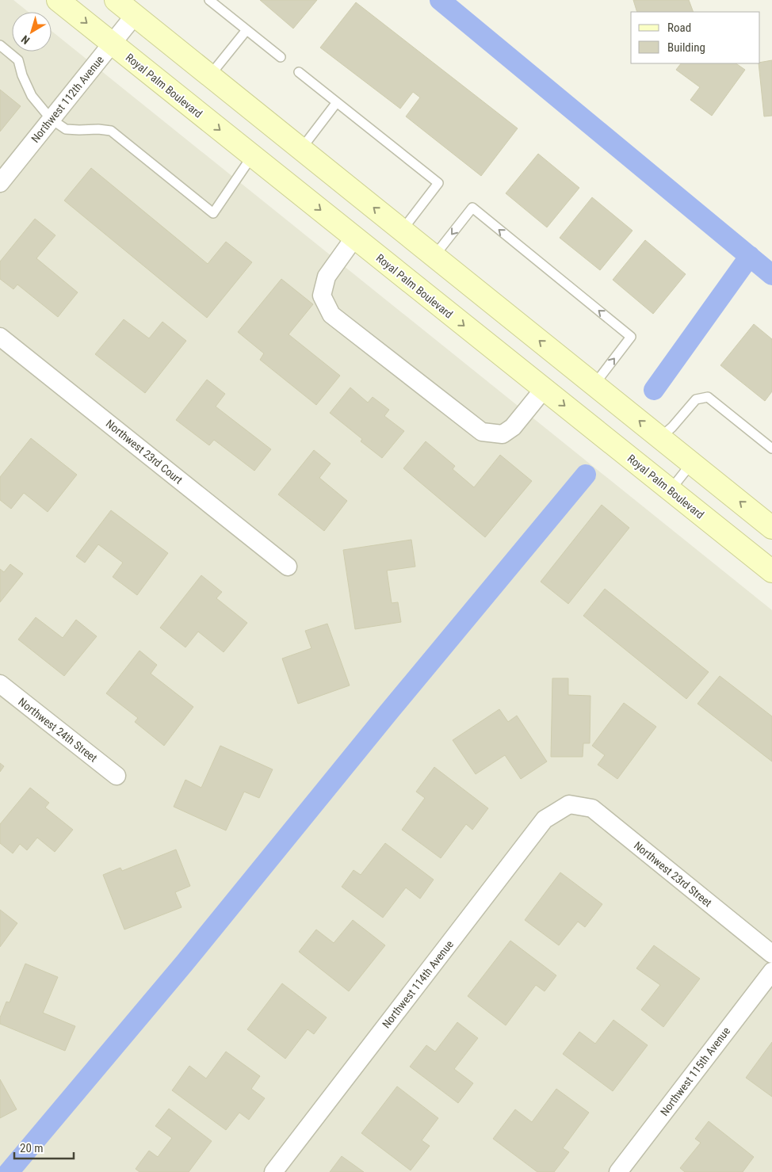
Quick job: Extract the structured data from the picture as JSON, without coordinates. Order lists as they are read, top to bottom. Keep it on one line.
{"streets":{"main road":["Royal Palm Boulevard"],"street":["Northwest 112th Avenue","Northwest 23rd Court","Northwest 24th Street","Northwest 23rd Street","Northwest 114th Avenue","Northwest 115th Avenue"]},"crossings":[["Royal Palm Boulevard","Northwest 112th Avenue"],["Northwest 23rd Street","Northwest 114th Avenue"]],"legend":["Road","Building"],"scale_bar":"20 m","north":"bottom left"}
